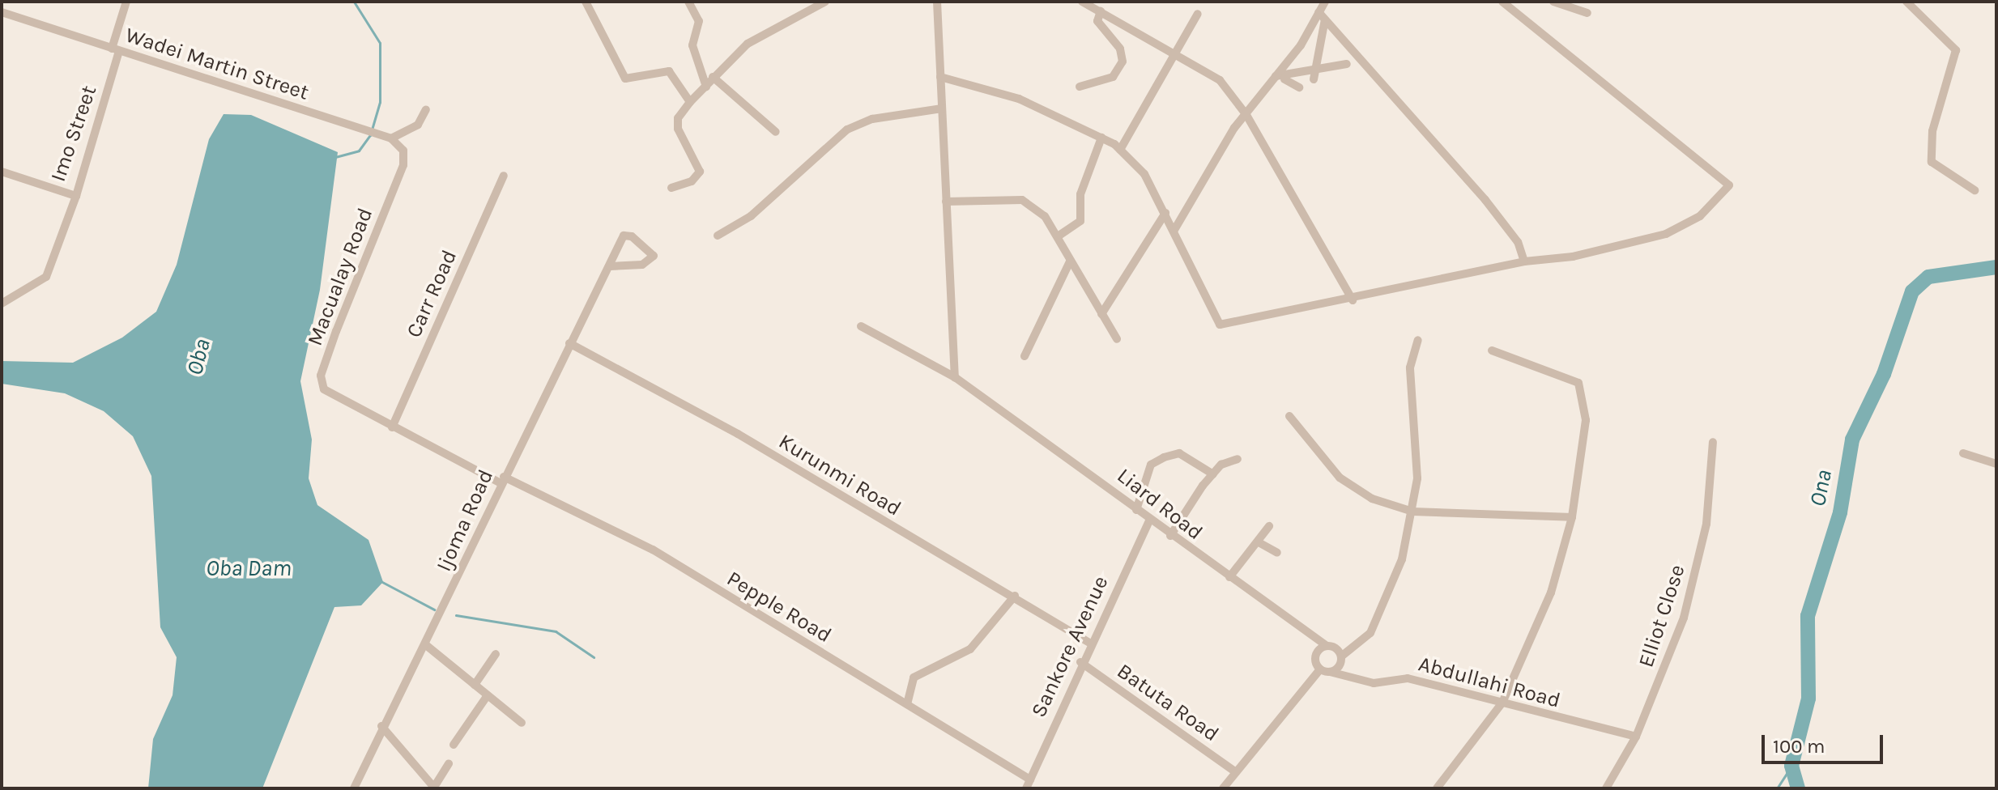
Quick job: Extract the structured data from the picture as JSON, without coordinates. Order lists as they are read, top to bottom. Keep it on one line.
{"streets":{"street":["Wadei Martin Street","Imo Street","Macualay Road","Carr Road","Kurunmi Road","Liard Road","Ijoma Road","Pepple Road","Elliot Close","Sankore Avenue","Abdullahi Road","Batuta Road"]},"crossings":[["Wadei Martin Street","Imo Street"],["Wadei Martin Street","Macualay Road"],["Macualay Road","Pepple Road"],["Carr Road","Pepple Road"],["Kurunmi Road","Ijoma Road"],["Kurunmi Road","Sankore Avenue"],["Liard Road","Sankore Avenue"],["Ijoma Road","Pepple Road"],["Pepple Road","Sankore Avenue"],["Elliot Close","Abdullahi Road"],["Sankore Avenue","Batuta Road"]],"water":["Oba","Ona","Oba Dam"],"scale_bar":"100 m"}
